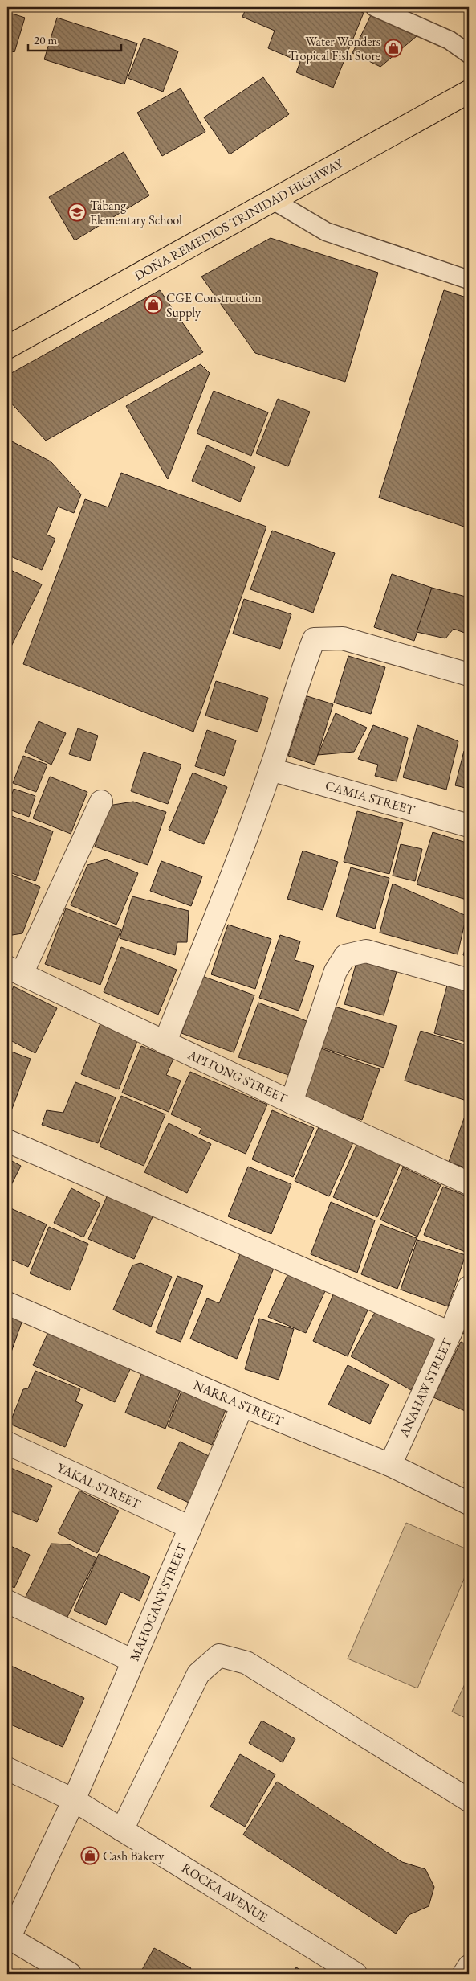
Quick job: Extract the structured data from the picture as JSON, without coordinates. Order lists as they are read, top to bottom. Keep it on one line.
{"streets":{"highway":["DOÑA REMEDIOS TRINIDAD HIGHWAY"],"street":["CAMIA STREET","APITONG STREET","ANAHAW STREET","NARRA STREET","YAKAL STREET","MAHOGANY STREET","ROCKA AVENUE"]},"crossings":[["ANAHAW STREET","NARRA STREET"],["NARRA STREET","MAHOGANY STREET"],["YAKAL STREET","MAHOGANY STREET"],["MAHOGANY STREET","ROCKA AVENUE"]],"places":{"shop":["Water Wonders Tropical Fish Store","CGE Construction Supply","Cash Bakery"],"school or university":["Tabang Elementary School"]},"scale_bar":"20 m"}
